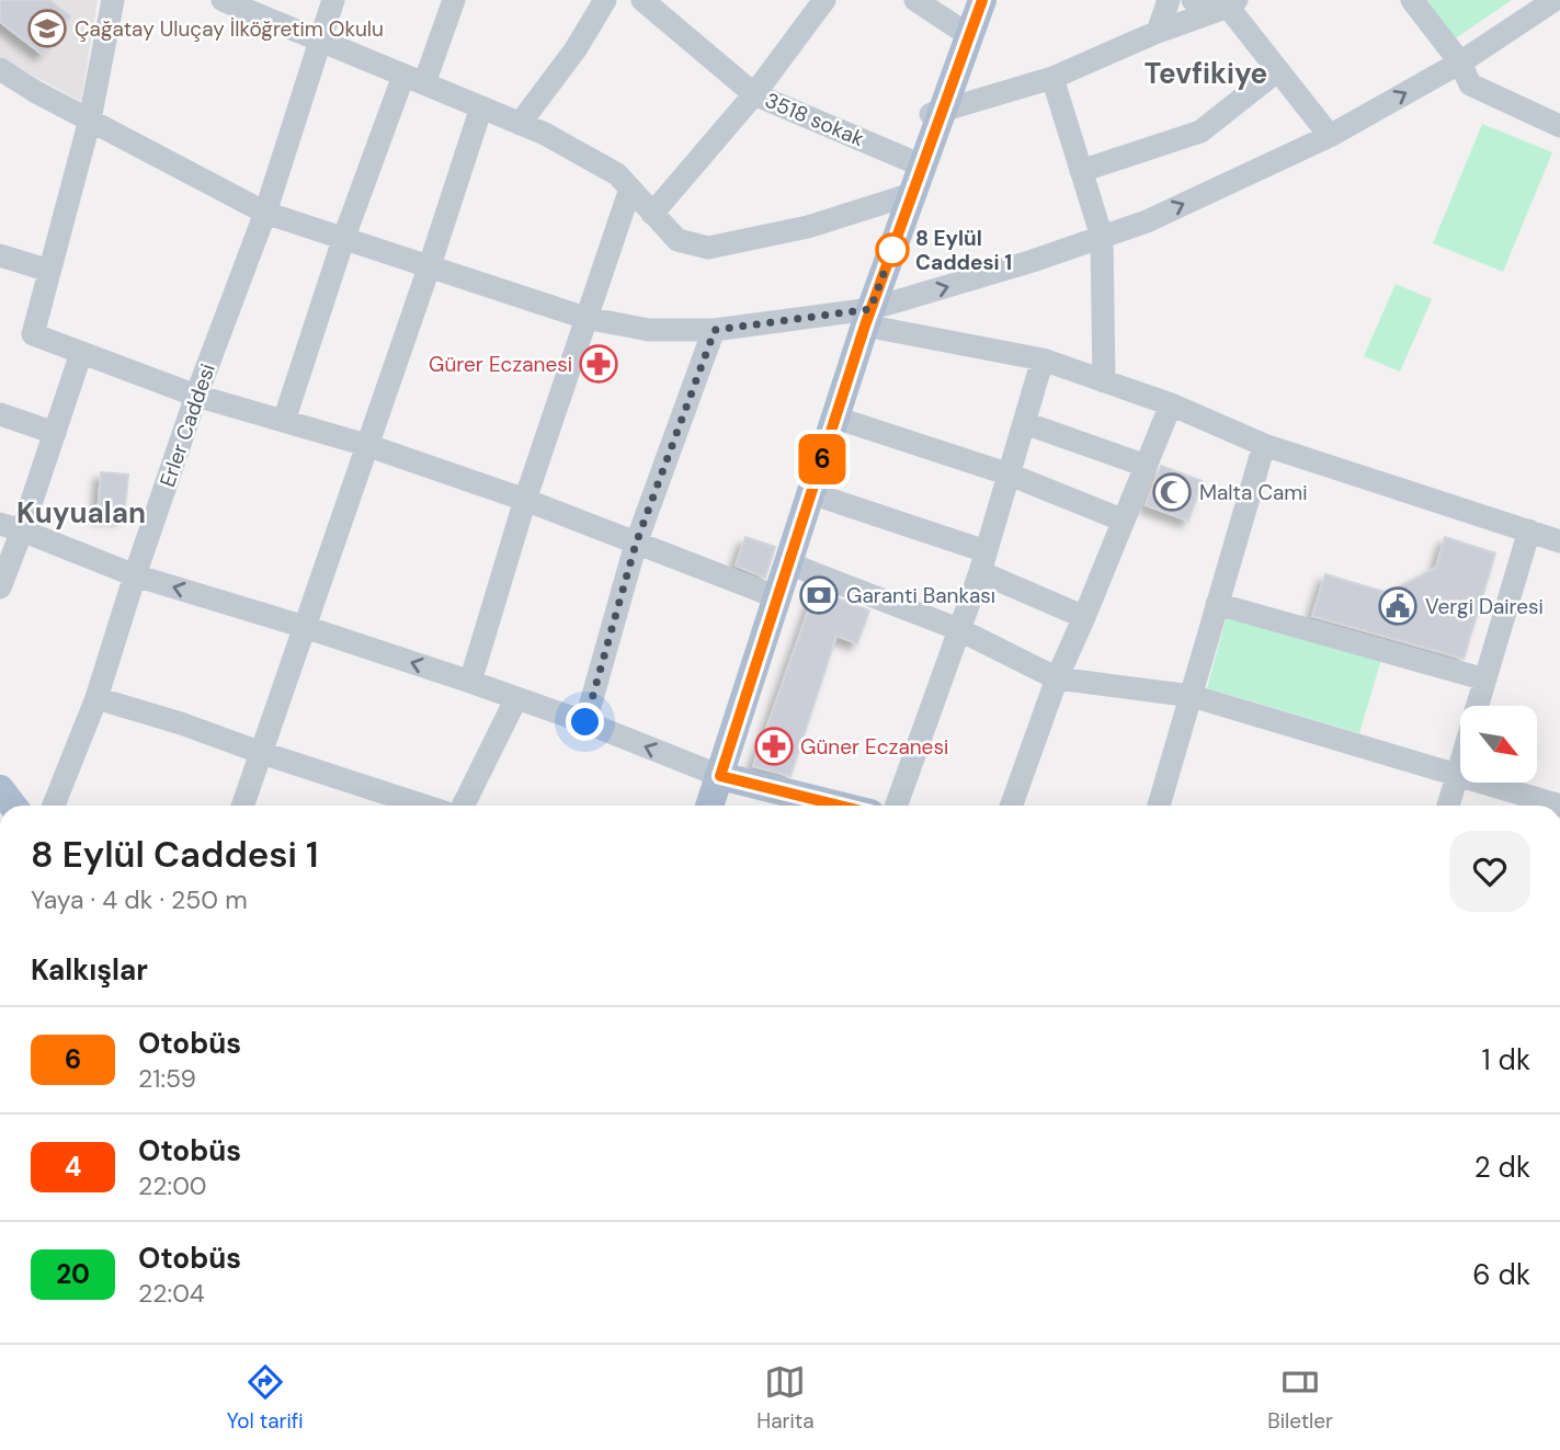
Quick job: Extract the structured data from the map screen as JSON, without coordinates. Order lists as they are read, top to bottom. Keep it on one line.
{"streets":{"street":["3518 sokak","Erler Caddesi"]},"districts":["Tevfikiye","Kuyualan"],"places":{"school or university":["Çağatay Uluçay İlköğretim Okulu"],"other":["8 Eylül Caddesi 1"],"pharmacy":["Gürer Eczanesi","Güner Eczanesi"],"mosque":["Malta Cami"],"bank":["Garanti Bankası"],"public building":["Vergi Dairesi"]},"lines":["bus line 6"],"north":"bottom right","page":{"on_map":"6","heading":[["8 Eylül Caddesi 1","Yaya · 4 dk · 250 m"],"Kalkışlar"],"list":[{"mark":"6","name":"Otobüs","note":"21:59","value":"1 dk"},{"mark":"4","name":"Otobüs","note":"22:00","value":"2 dk"},{"mark":"20","name":"Otobüs","note":"22:04","value":"6 dk"}],"tabs":["Yol tarifi","Harita","Biletler"]}}
